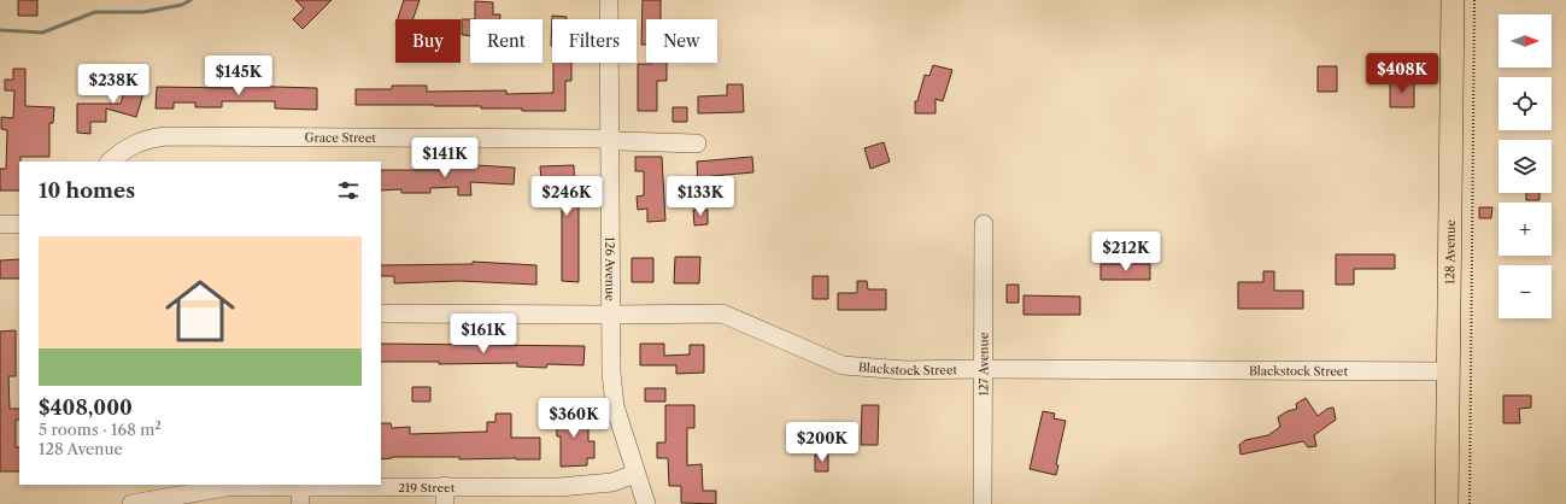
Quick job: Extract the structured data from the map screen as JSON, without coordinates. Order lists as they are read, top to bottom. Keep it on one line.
{"streets":{"main road":["128 Avenue"],"street":["Grace Street","126 Avenue","127 Avenue","Blackstock Street","219 Street"]},"crossings":[["Grace Street","126 Avenue"],["128 Avenue","Blackstock Street"],["126 Avenue","Blackstock Street"],["126 Avenue","219 Street"],["127 Avenue","Blackstock Street"]],"north":"right","page":{"map_buttons":["+","−"],"chip":["Buy","Rent","Filters","New"],"price":["$408K","$145K","$238K","$141K","$246K","$133K","$212K","$161K","$360K","$200K"],"heading":"10 homes","list":[{"name":"$408,000","note":"5 rooms · 168 m² · 128 Avenue"}]}}
